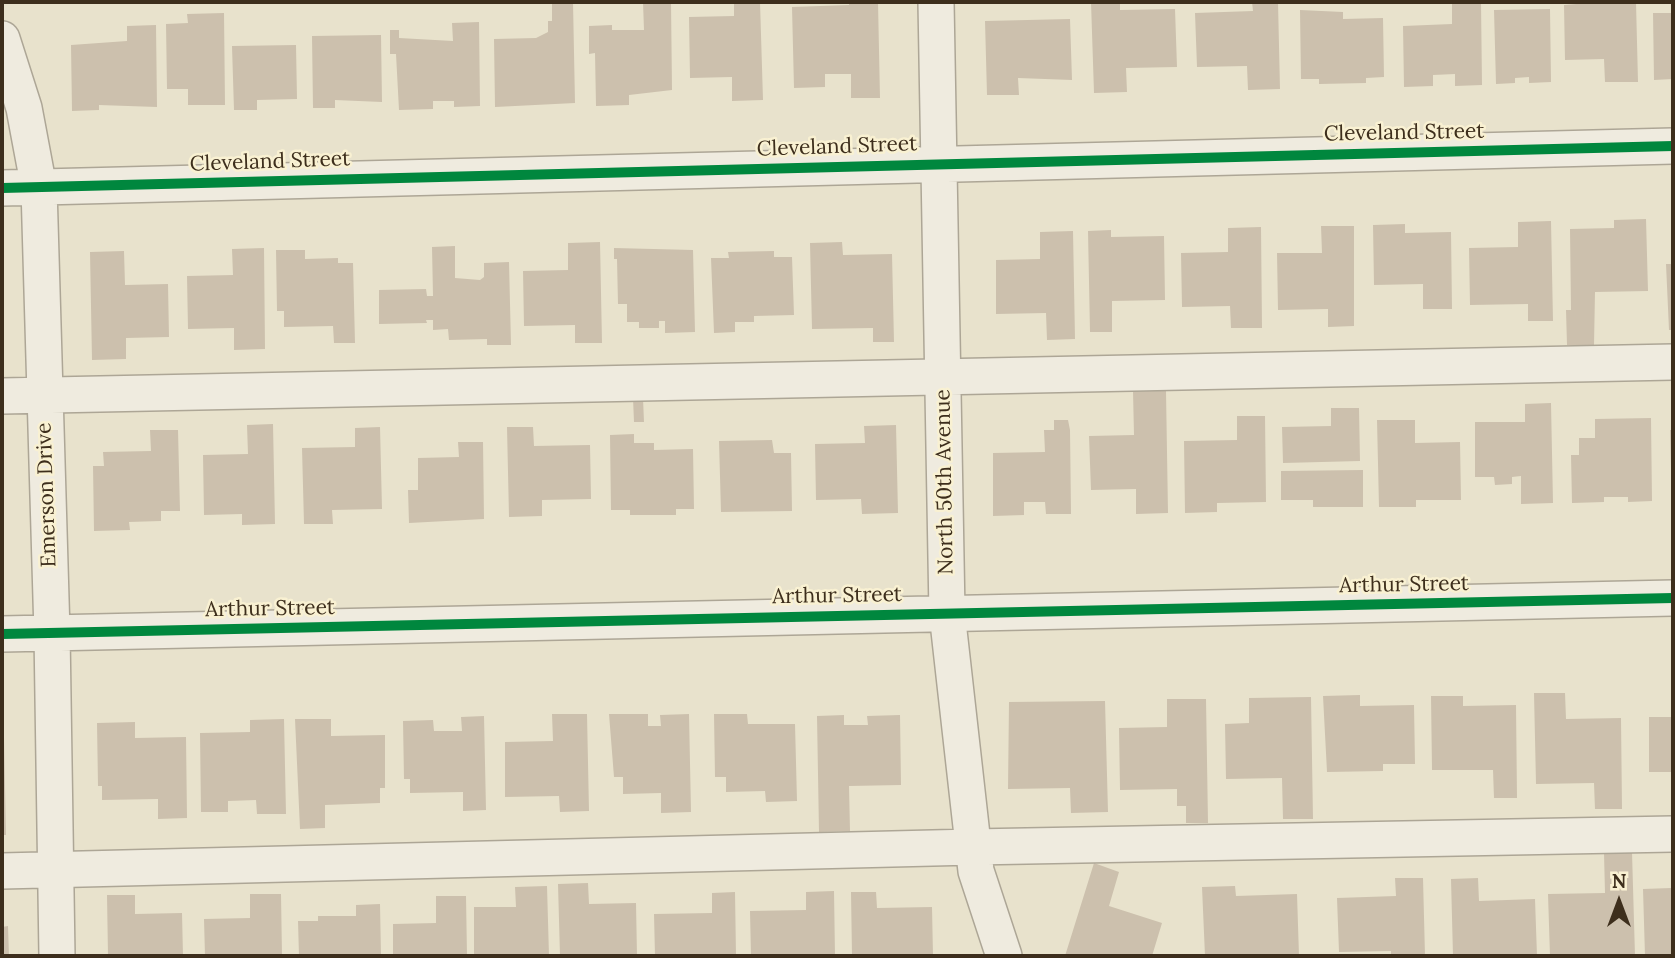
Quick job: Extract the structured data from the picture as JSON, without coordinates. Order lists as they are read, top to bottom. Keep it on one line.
{"streets":{"street":["Cleveland Street","North 50th Avenue","Emerson Drive","Arthur Street"]},"crossings":[["Cleveland Street","North 50th Avenue"],["Cleveland Street","Emerson Drive"],["North 50th Avenue","Arthur Street"],["Emerson Drive","Arthur Street"]],"north":"top"}
